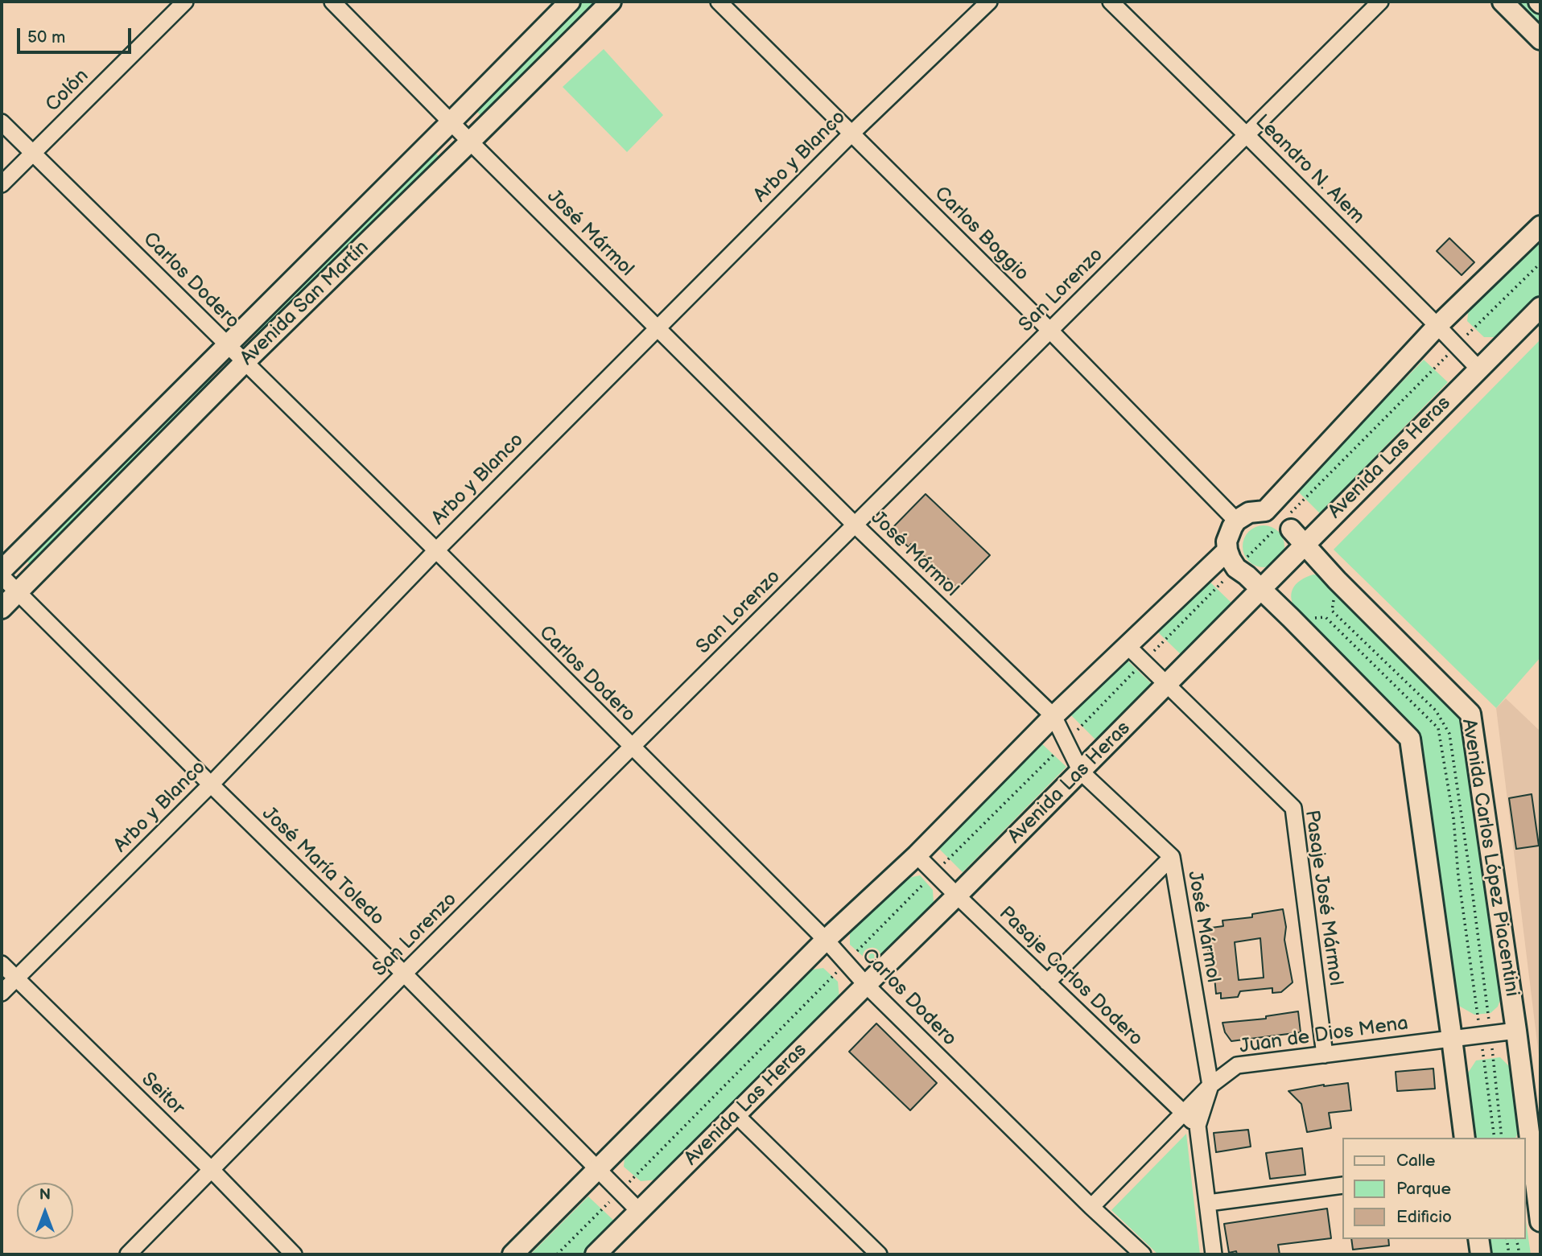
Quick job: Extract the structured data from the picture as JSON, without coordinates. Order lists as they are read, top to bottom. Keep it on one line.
{"streets":{"main road":["Avenida San Martín","Avenida Las Heras","Avenida Carlos López Piacentini"],"street":["Colón","Arbo y Blanco","Leandro N. Alem","José Mármol","Carlos Boggio","Carlos Dodero","San Lorenzo","José María Toledo","Pasaje José Mármol","Pasaje Carlos Dodero","Juan de Dios Mena","Seitor"]},"crossings":[["Colón","Carlos Dodero"],["Arbo y Blanco","José Mármol"],["Arbo y Blanco","Carlos Boggio"],["Arbo y Blanco","Carlos Dodero"],["Arbo y Blanco","José María Toledo"],["Arbo y Blanco","Seitor"],["Leandro N. Alem","San Lorenzo"],["Leandro N. Alem","Avenida Las Heras"],["José Mármol","San Lorenzo"],["José Mármol","Avenida San Martín"],["José Mármol","Avenida Las Heras"],["José Mármol","Pasaje Carlos Dodero"],["José Mármol","Juan de Dios Mena"],["Carlos Boggio","San Lorenzo"],["Carlos Dodero","San Lorenzo"],["Carlos Dodero","Avenida San Martín"],["Carlos Dodero","Avenida Las Heras"],["Carlos Dodero","Juan de Dios Mena"],["San Lorenzo","José María Toledo"],["San Lorenzo","Seitor"],["Avenida San Martín","José María Toledo"],["Avenida Las Heras","Avenida Carlos López Piacentini"],["Avenida Las Heras","José María Toledo"],["Avenida Las Heras","Pasaje José Mármol"],["Avenida Las Heras","Pasaje Carlos Dodero"],["Avenida Carlos López Piacentini","Juan de Dios Mena"],["Pasaje José Mármol","Juan de Dios Mena"],["Pasaje Carlos Dodero","Juan de Dios Mena"]],"legend":["Calle","Parque","Edificio"],"scale_bar":"50 m","north":"top"}
